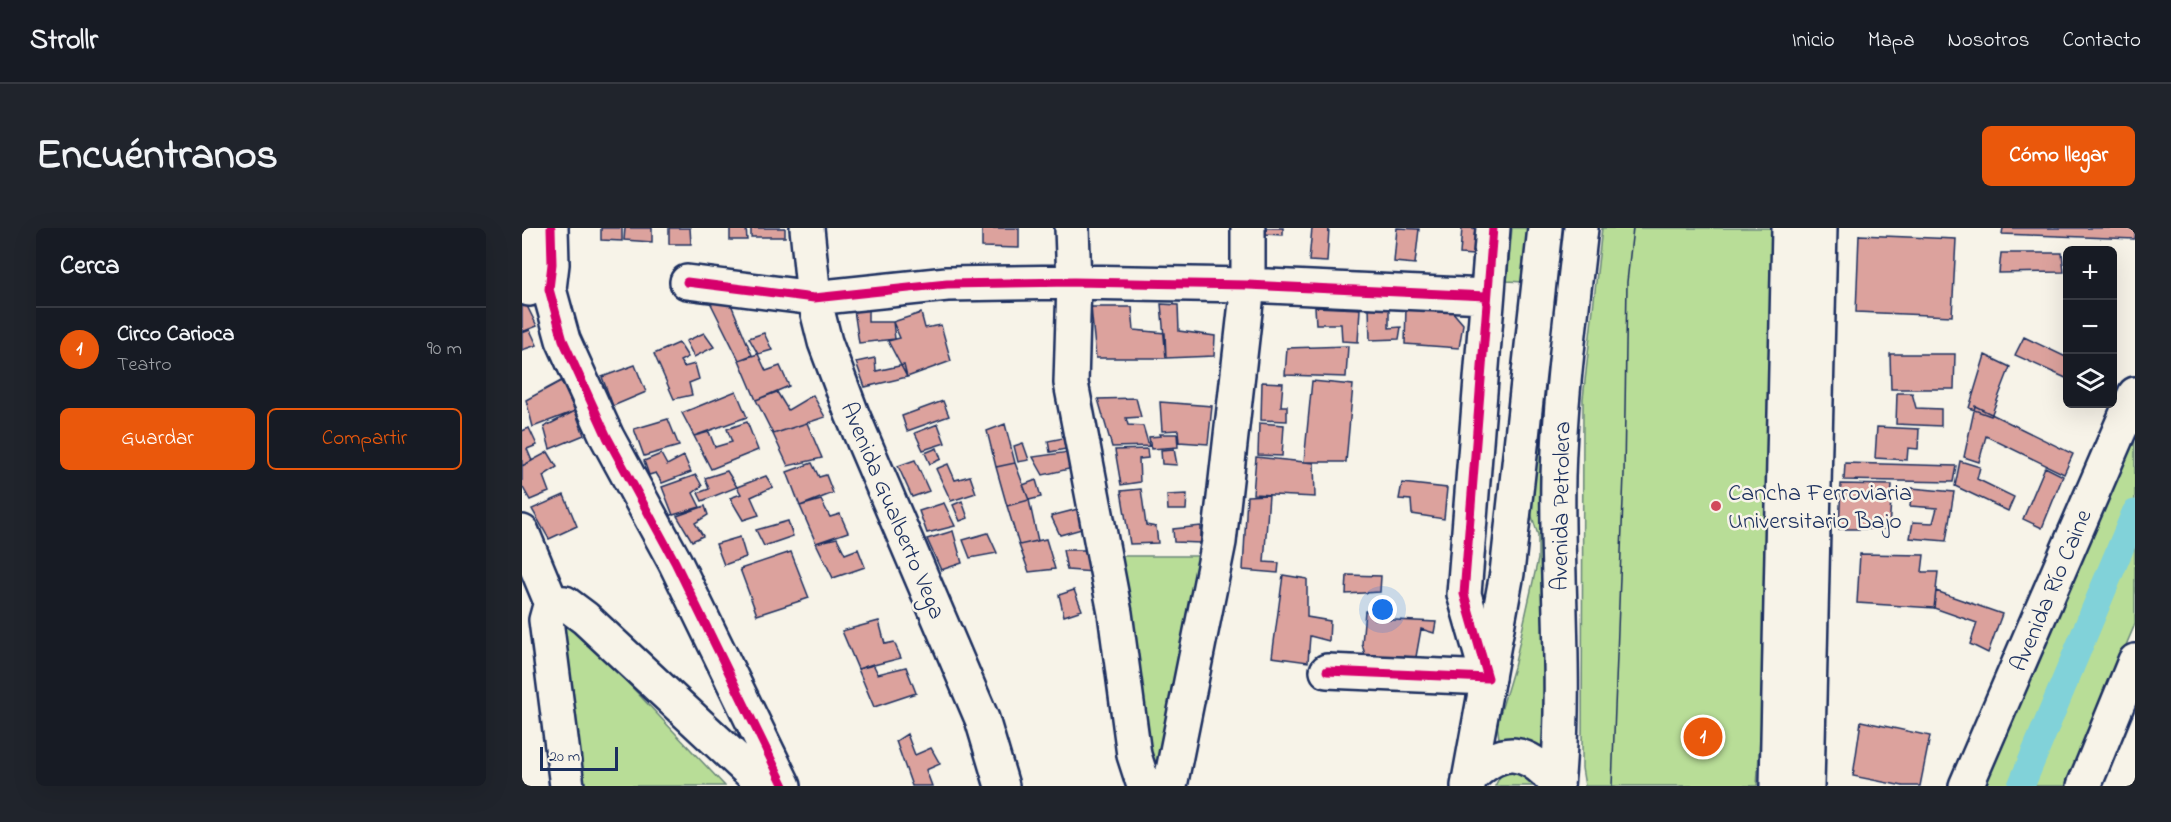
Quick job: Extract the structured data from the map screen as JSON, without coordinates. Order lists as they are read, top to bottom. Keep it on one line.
{"streets":{"main road":["Avenida Petrolera","Avenida Gualberto Vega","Avenida Río Caine"]},"places":["Cancha Ferroviaria Universitario Bajo"],"scale_bar":"20 m","page":{"header":"Strollr","nav":["Inicio","Mapa","Nosotros","Contacto"],"title":"Encuéntranos","buttons":["Cómo llegar",["Guardar","Compartir"]],"heading":"Cerca","map_buttons":["+","−"],"list":[{"mark":"1","name":"Circo Carioca","note":"Teatro","value":"90 m"}],"pins":"1","scale":"20 m"}}
